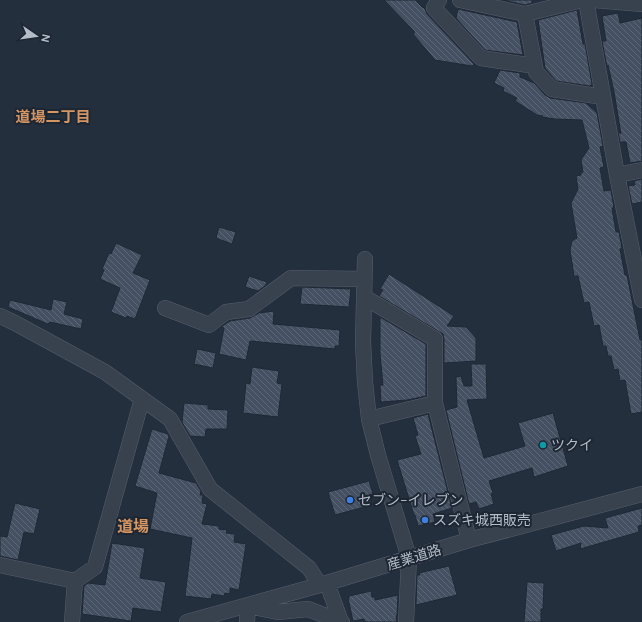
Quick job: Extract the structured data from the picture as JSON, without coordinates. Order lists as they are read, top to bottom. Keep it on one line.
{"streets":{"street":["産業道路"]},"districts":["道場二丁目","道場"],"places":["ツクイ","セブン-イレブン","スズキ城西販売"],"north":"right"}
